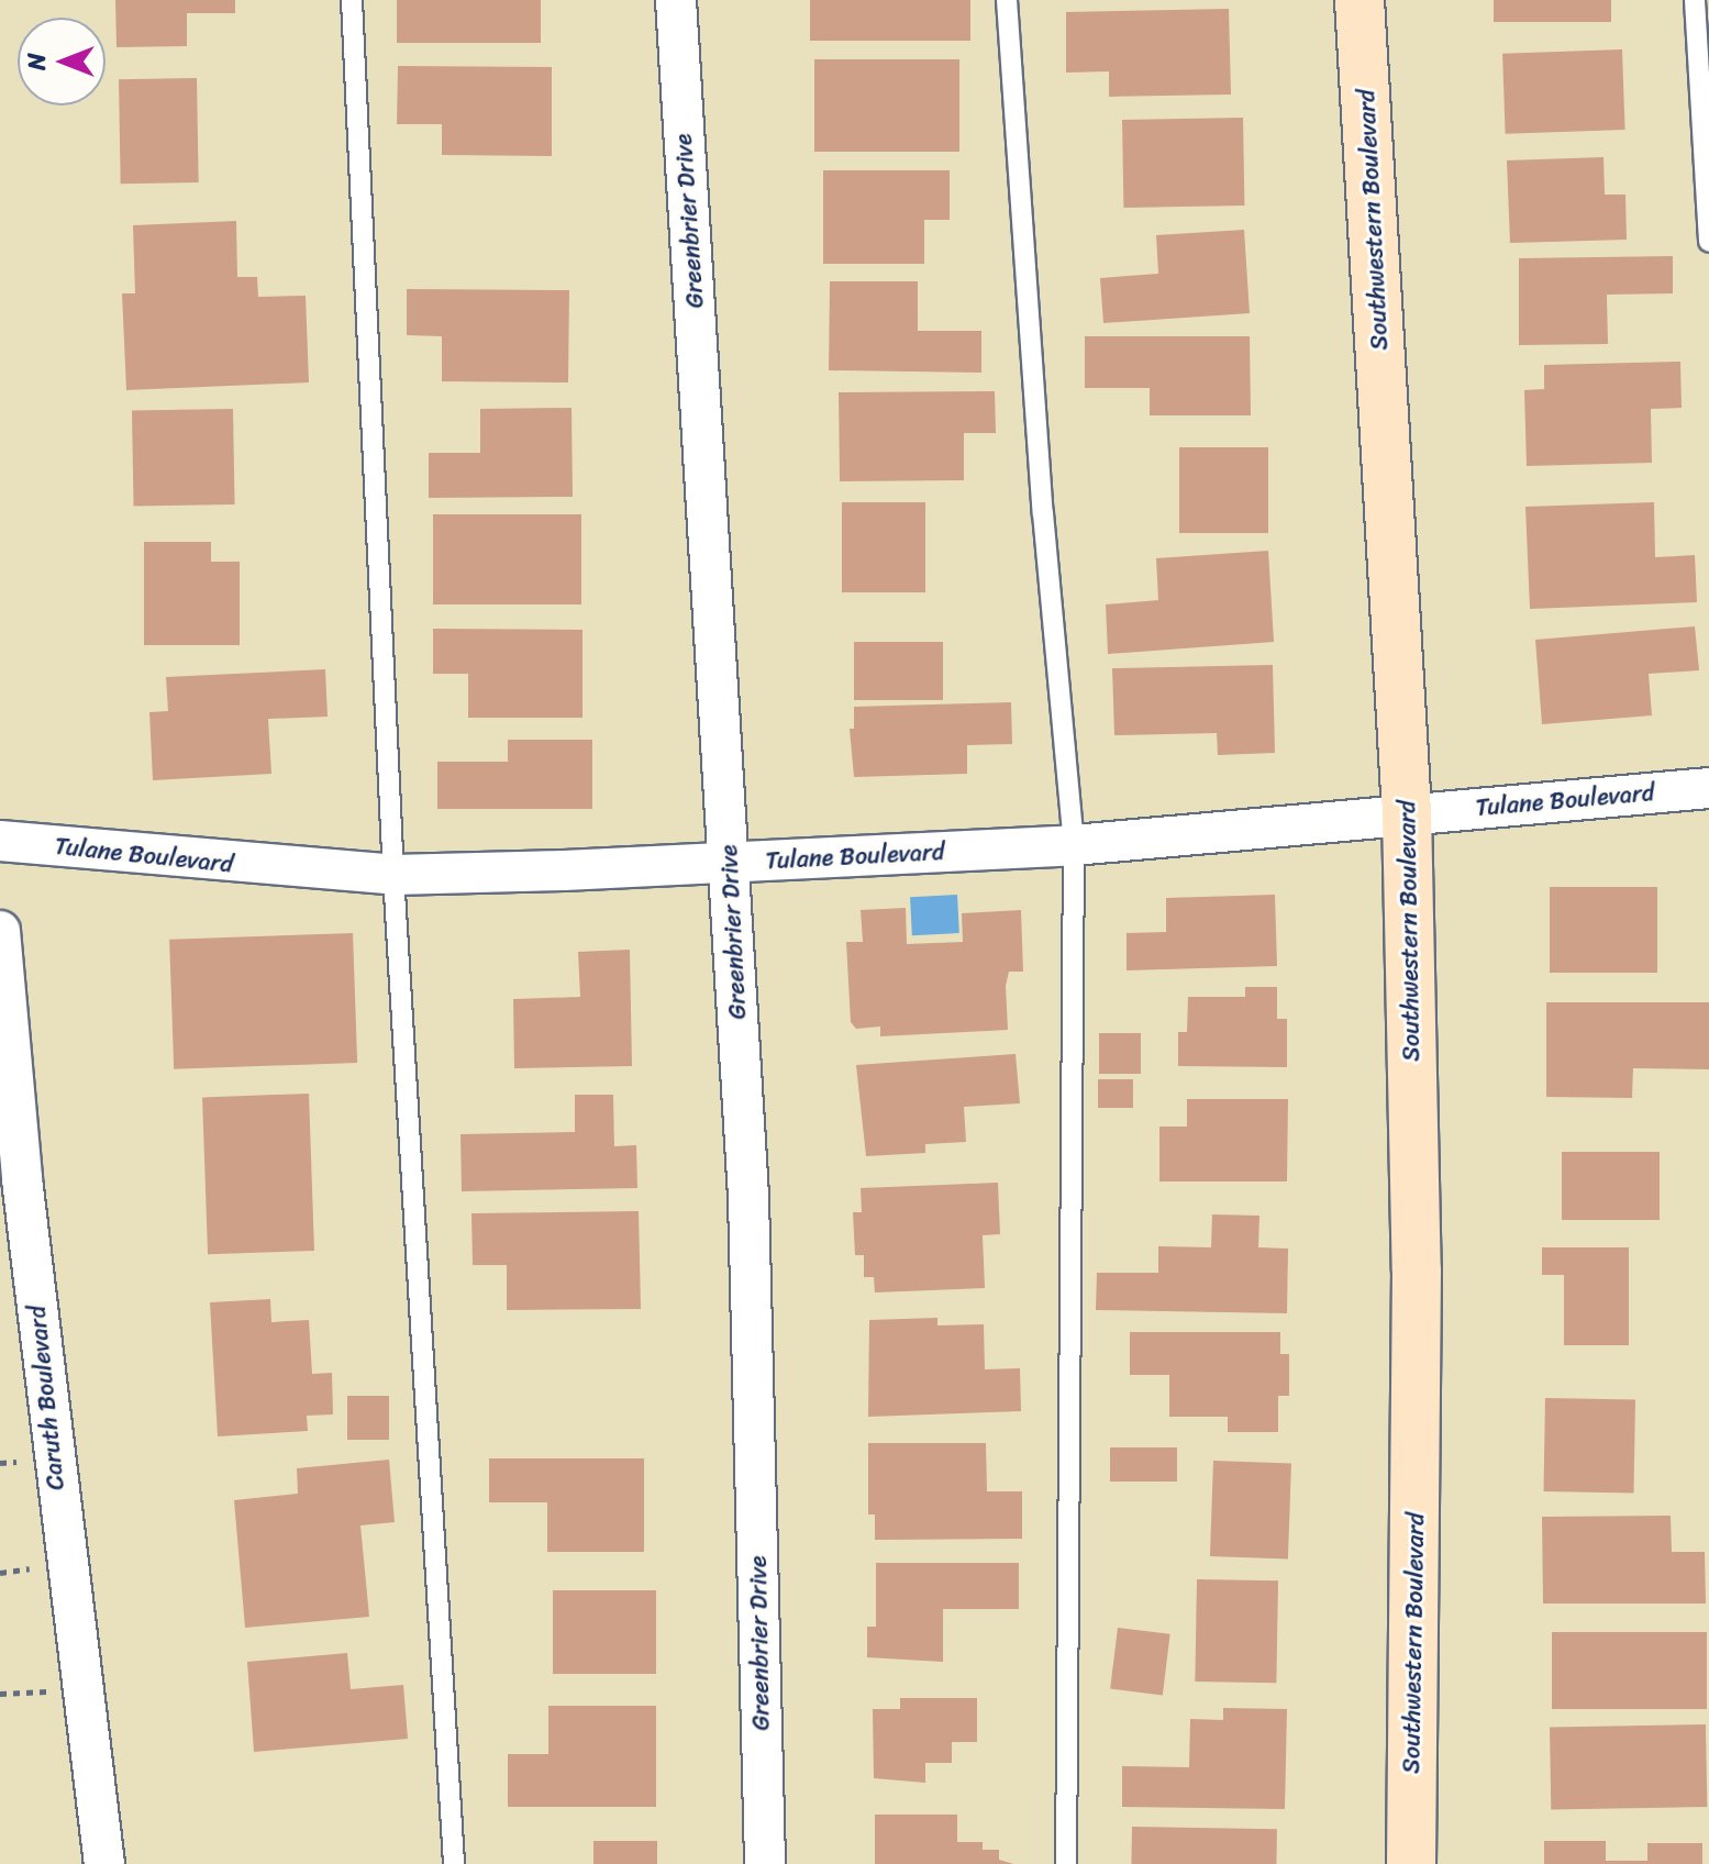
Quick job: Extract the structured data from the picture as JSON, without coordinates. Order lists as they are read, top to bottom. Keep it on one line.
{"streets":{"street":["Southwestern Boulevard","Greenbrier Drive","Tulane Boulevard","Caruth Boulevard"]},"crossings":[["Southwestern Boulevard","Tulane Boulevard"],["Greenbrier Drive","Tulane Boulevard"]],"north":"left"}
